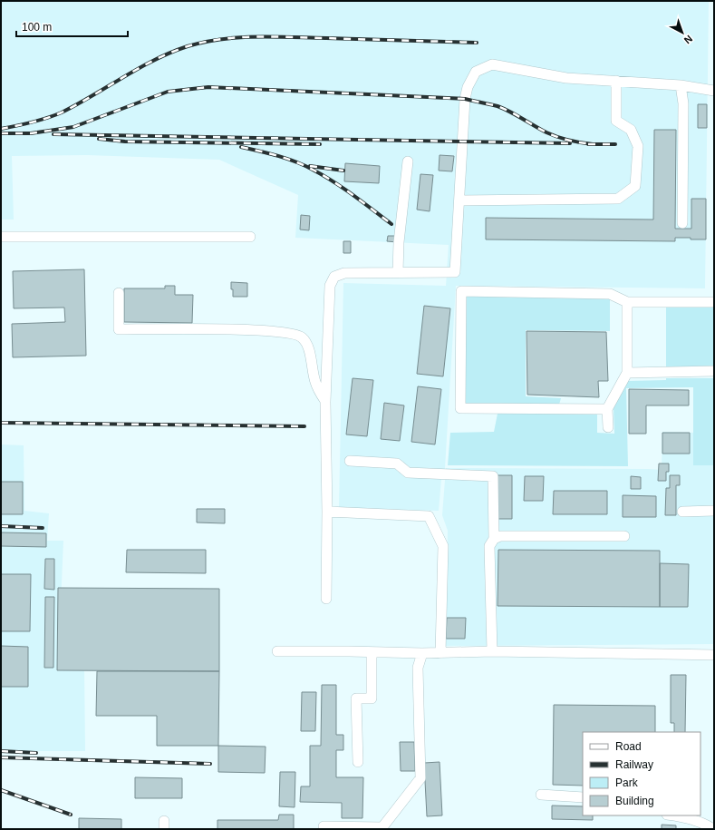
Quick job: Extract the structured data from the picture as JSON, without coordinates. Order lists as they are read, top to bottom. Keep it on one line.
{"legend":["Road","Railway","Park","Building"],"scale_bar":"100 m","north":"bottom right"}
